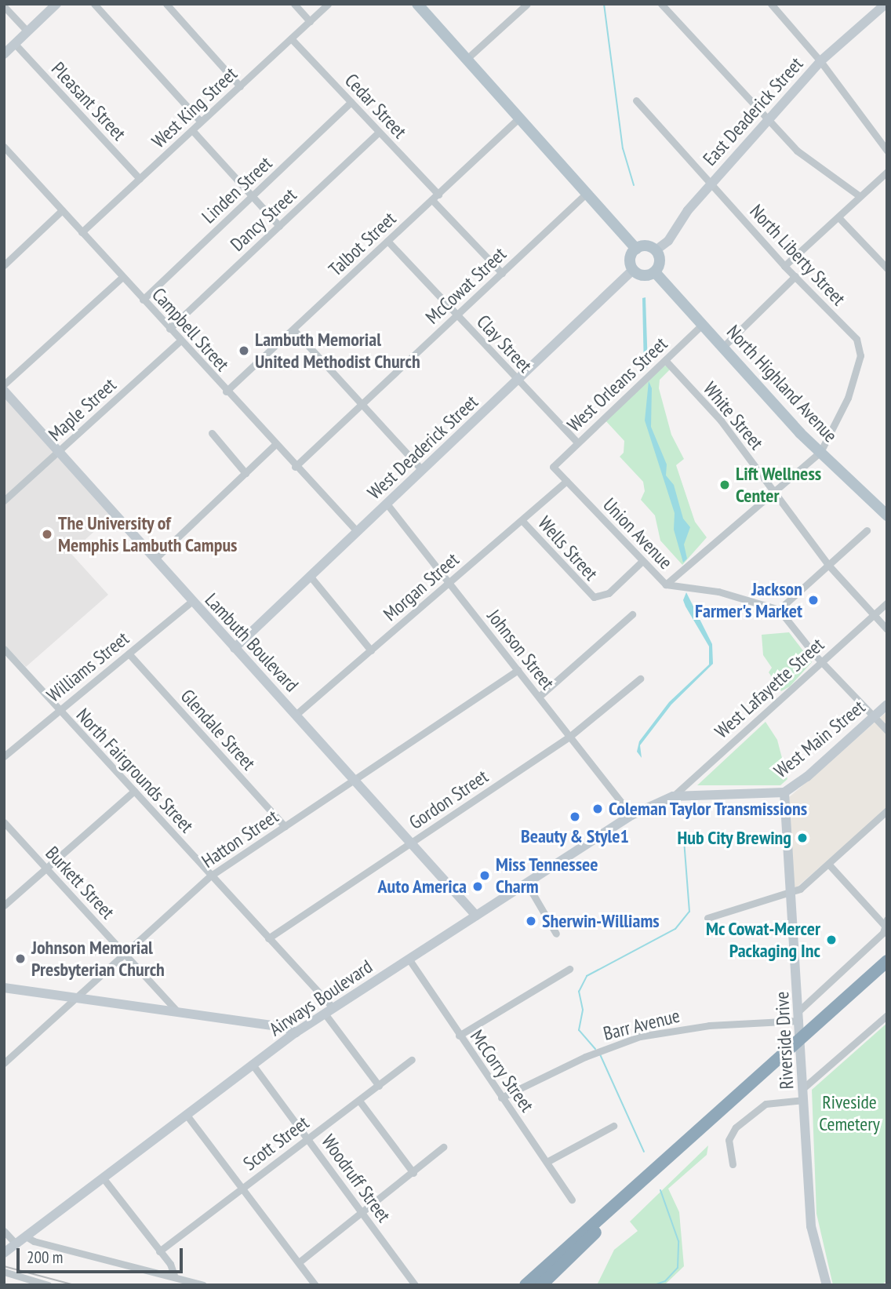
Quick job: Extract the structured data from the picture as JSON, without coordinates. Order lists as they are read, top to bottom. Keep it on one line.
{"streets":{"main road":["North Highland Avenue"],"street":["Pleasant Street","Cedar Street","West King Street","East Deaderick Street","Linden Street","Dancy Street","Talbot Street","North Liberty Street","McCowat Street","Campbell Street","Clay Street","West Orleans Street","Maple Street","White Street","West Deaderick Street","Union Avenue","Wells Street","Morgan Street","Lambuth Boulevard","Johnson Street","Williams Street","West Lafayette Street","Glendale Street","West Main Street","North Fairgrounds Street","Gordon Street","Hatton Street","Burkett Street","Airways Boulevard","Barr Avenue","Riverside Drive","McCorry Street","Scott Street","Woodruff Street"]},"crossings":[["Pleasant Street","West King Street"],["Cedar Street","West King Street"],["Cedar Street","Linden Street"],["Cedar Street","Dancy Street"],["Cedar Street","Talbot Street"],["West King Street","Campbell Street"],["East Deaderick Street","North Liberty Street"],["East Deaderick Street","North Highland Avenue"],["East Deaderick Street","West Deaderick Street"],["Linden Street","Campbell Street"],["Dancy Street","Campbell Street"],["Talbot Street","Campbell Street"],["Talbot Street","Clay Street"],["North Liberty Street","North Highland Avenue"],["North Liberty Street","White Street"],["North Liberty Street","Union Avenue"],["McCowat Street","Campbell Street"],["McCowat Street","Clay Street"],["Campbell Street","Maple Street"],["Campbell Street","West Deaderick Street"],["Clay Street","West Orleans Street"],["Clay Street","West Deaderick Street"],["North Highland Avenue","West Orleans Street"],["North Highland Avenue","West Deaderick Street"],["West Orleans Street","White Street"],["West Orleans Street","Union Avenue"],["Maple Street","Lambuth Boulevard"],["White Street","West Lafayette Street"],["West Deaderick Street","Lambuth Boulevard"],["West Deaderick Street","Johnson Street"],["Union Avenue","Wells Street"],["Union Avenue","Morgan Street"],["Wells Street","Morgan Street"],["Morgan Street","Lambuth Boulevard"],["Morgan Street","Johnson Street"],["Lambuth Boulevard","Williams Street"],["Lambuth Boulevard","Gordon Street"],["Lambuth Boulevard","Hatton Street"],["Lambuth Boulevard","Airways Boulevard"],["Johnson Street","Gordon Street"],["Johnson Street","Hatton Street"],["Johnson Street","Airways Boulevard"],["Williams Street","Glendale Street"],["Williams Street","North Fairgrounds Street"],["West Lafayette Street","West Main Street"],["West Lafayette Street","Airways Boulevard"],["Glendale Street","Hatton Street"],["West Main Street","Airways Boulevard"],["West Main Street","Riverside Drive"],["North Fairgrounds Street","Gordon Street"],["North Fairgrounds Street","Hatton Street"],["North Fairgrounds Street","Airways Boulevard"],["North Fairgrounds Street","Scott Street"],["Hatton Street","Burkett Street"],["Airways Boulevard","McCorry Street"],["Airways Boulevard","Woodruff Street"],["Barr Avenue","Riverside Drive"],["Barr Avenue","McCorry Street"],["Scott Street","Woodruff Street"]],"parks":["Riveside Cemetery"],"places":["Lambuth Memorial United Methodist Church","Lift Wellness Center","The University of Memphis Lambuth Campus","Jackson Farmer's Market","Coleman Taylor Transmissions","Beauty & Style1","Hub City Brewing","Miss Tennessee Charm","Auto America","Sherwin-Williams","Mc Cowat-Mercer Packaging Inc","Johnson Memorial Presbyterian Church"],"scale_bar":"200 m"}
